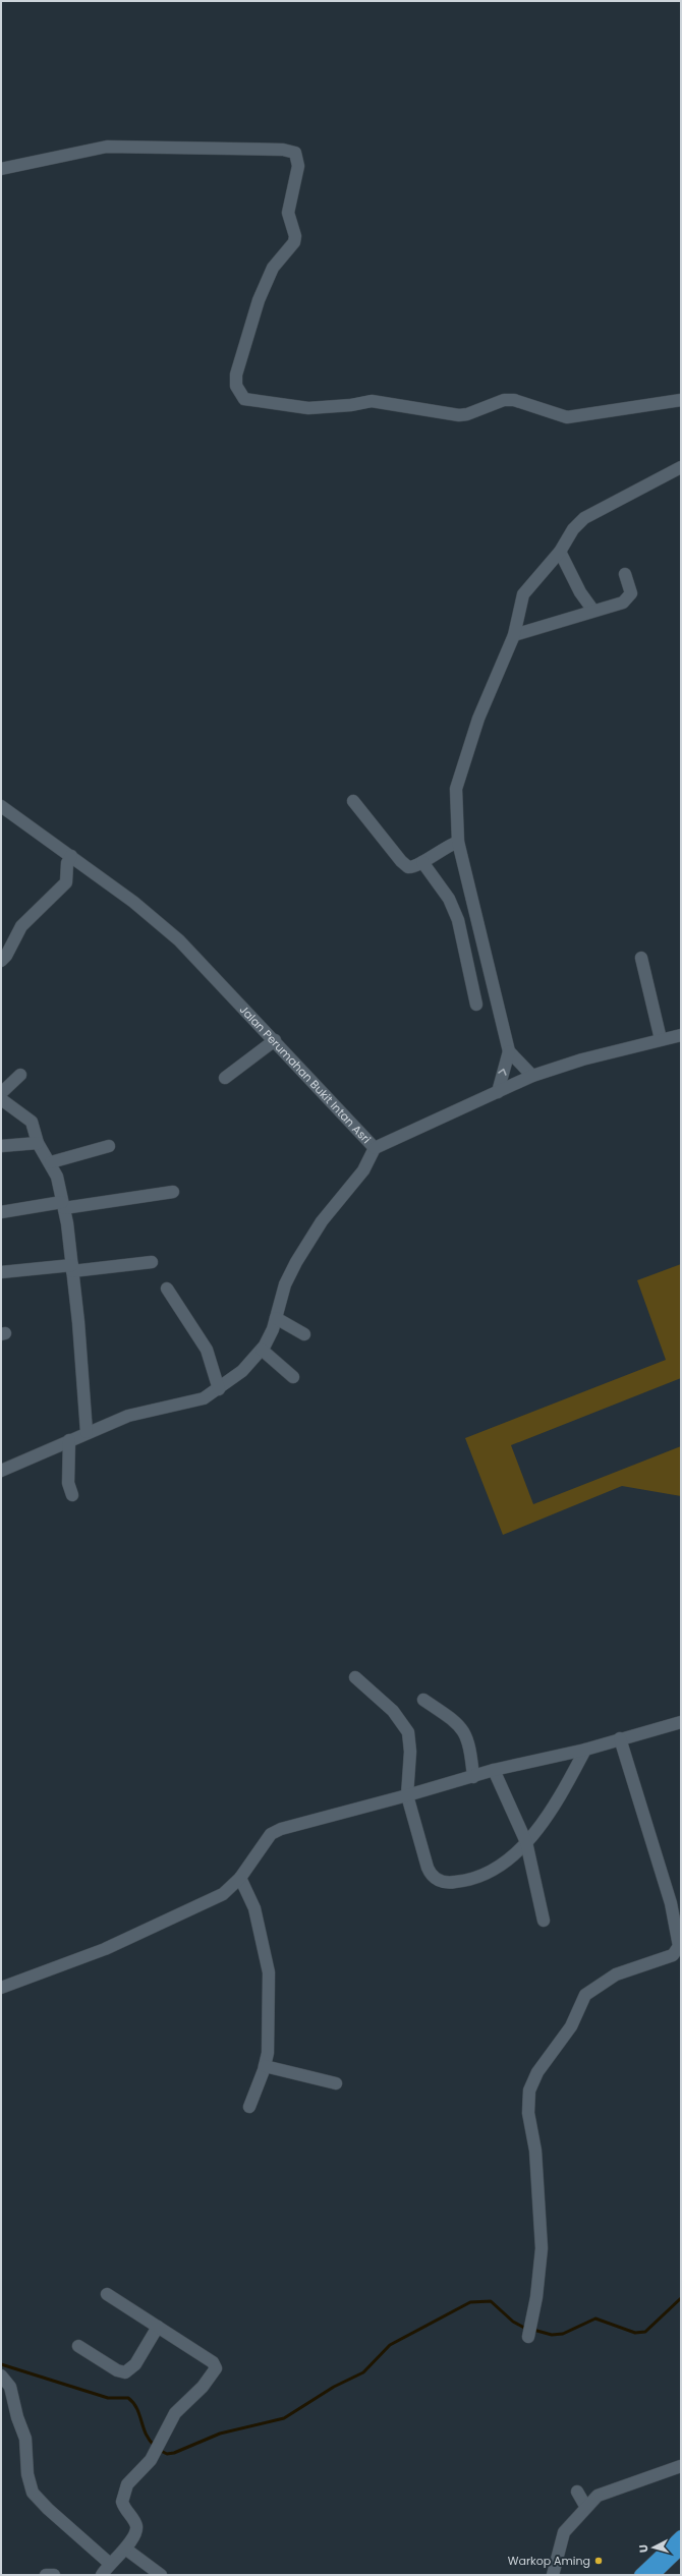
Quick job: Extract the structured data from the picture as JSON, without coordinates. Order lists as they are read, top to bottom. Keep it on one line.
{"streets":{"street":["Jalan Perumahan Bukit Intan Asri"]},"places":["Warkop Aming"],"north":"left"}
